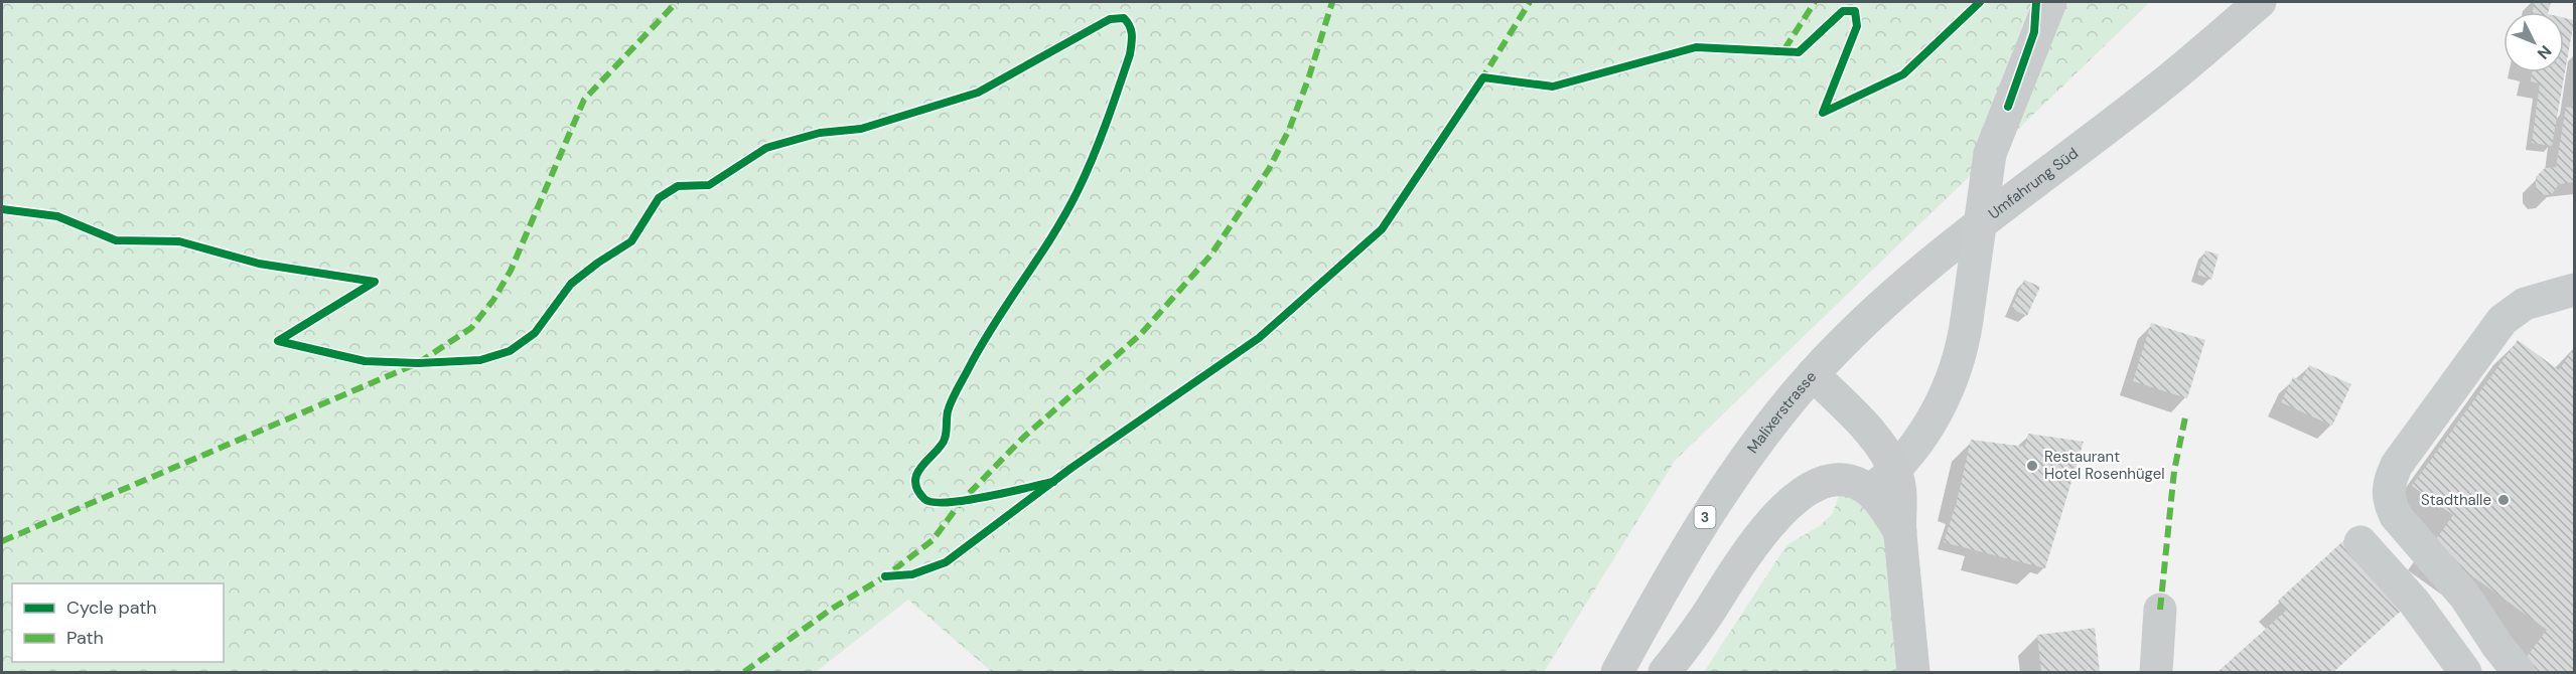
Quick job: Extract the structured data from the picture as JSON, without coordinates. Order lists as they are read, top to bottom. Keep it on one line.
{"streets":{"main road":["Umfahrung Süd","Malixerstrasse","3"]},"crossings":[["Umfahrung Süd","Malixerstrasse"]],"places":["Restaurant Hotel Rosenhügel","Stadthalle"],"legend":["Cycle path","Path"],"north":"bottom right"}
